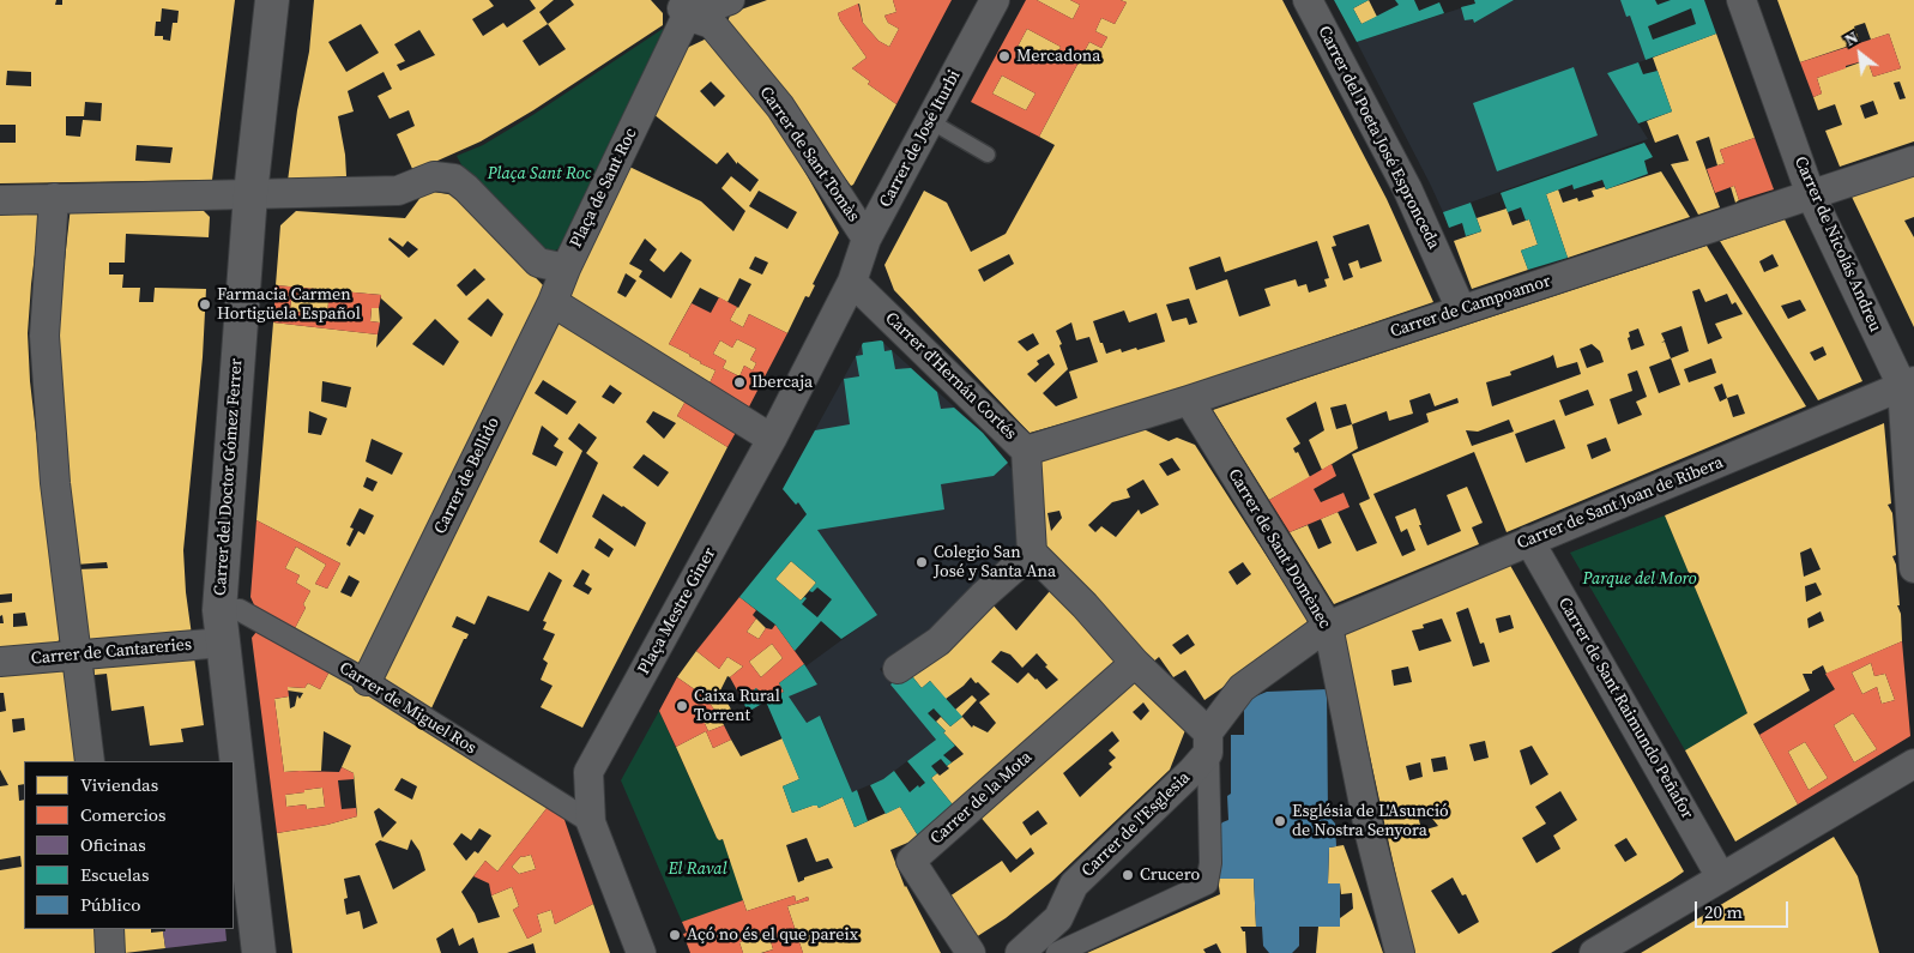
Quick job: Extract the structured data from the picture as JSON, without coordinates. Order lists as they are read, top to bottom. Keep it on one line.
{"streets":{"street":["Carrer del Poeta José Espronceda","Carrer de José Iturbi","Carrer de Sant Tomàs","Plaça de Sant Roc","Carrer de Nicolás Andreu","Carrer de Campoamor","Carrer d'Hernán Cortés","Carrer de Bellido","Carrer del Doctor Gómez Ferrer","Carrer de Sant Joan de Ribera","Carrer de Sant Domènec","Plaça Mestre Giner","Carrer de Cantareries","Carrer de Miguel Ros","Carrer de Sant Raimundo Peñafor","Carrer de la Mota","Carrer de l'Esglesia"]},"crossings":[["Carrer del Poeta José Espronceda","Carrer de Campoamor"],["Carrer de José Iturbi","Carrer de Sant Tomàs"],["Carrer de José Iturbi","Carrer d'Hernán Cortés"],["Carrer de José Iturbi","Plaça Mestre Giner"],["Carrer de Sant Tomàs","Plaça de Sant Roc"],["Plaça de Sant Roc","Carrer de Bellido"],["Plaça de Sant Roc","Carrer del Doctor Gómez Ferrer"],["Carrer de Nicolás Andreu","Carrer de Campoamor"],["Carrer de Nicolás Andreu","Carrer de Sant Joan de Ribera"],["Carrer de Campoamor","Carrer d'Hernán Cortés"],["Carrer de Campoamor","Carrer de Sant Domènec"],["Carrer d'Hernán Cortés","Plaça Mestre Giner"],["Carrer de Bellido","Carrer de Miguel Ros"],["Carrer del Doctor Gómez Ferrer","Carrer de Cantareries"],["Carrer del Doctor Gómez Ferrer","Carrer de Miguel Ros"],["Carrer de Sant Joan de Ribera","Carrer de Sant Domènec"],["Carrer de Sant Joan de Ribera","Carrer de Sant Raimundo Peñafor"],["Carrer de Sant Joan de Ribera","Carrer de l'Esglesia"],["Carrer de Sant Domènec","Carrer de l'Esglesia"],["Plaça Mestre Giner","Carrer de Miguel Ros"]],"parks":["Plaça Sant Roc","Parque del Moro","El Raval"],"places":["Mercadona","Farmacia Carmen Hortigüela Español","Ibercaja","Colegio San José y Santa Ana","Caixa Rural Torrent","Església de L'Asunció de Nostra Senyora","Crucero","Açó no és el que pareix"],"legend":["Viviendas","Comercios","Oficinas","Escuelas","Público"],"scale_bar":"20 m","north":"top left"}
